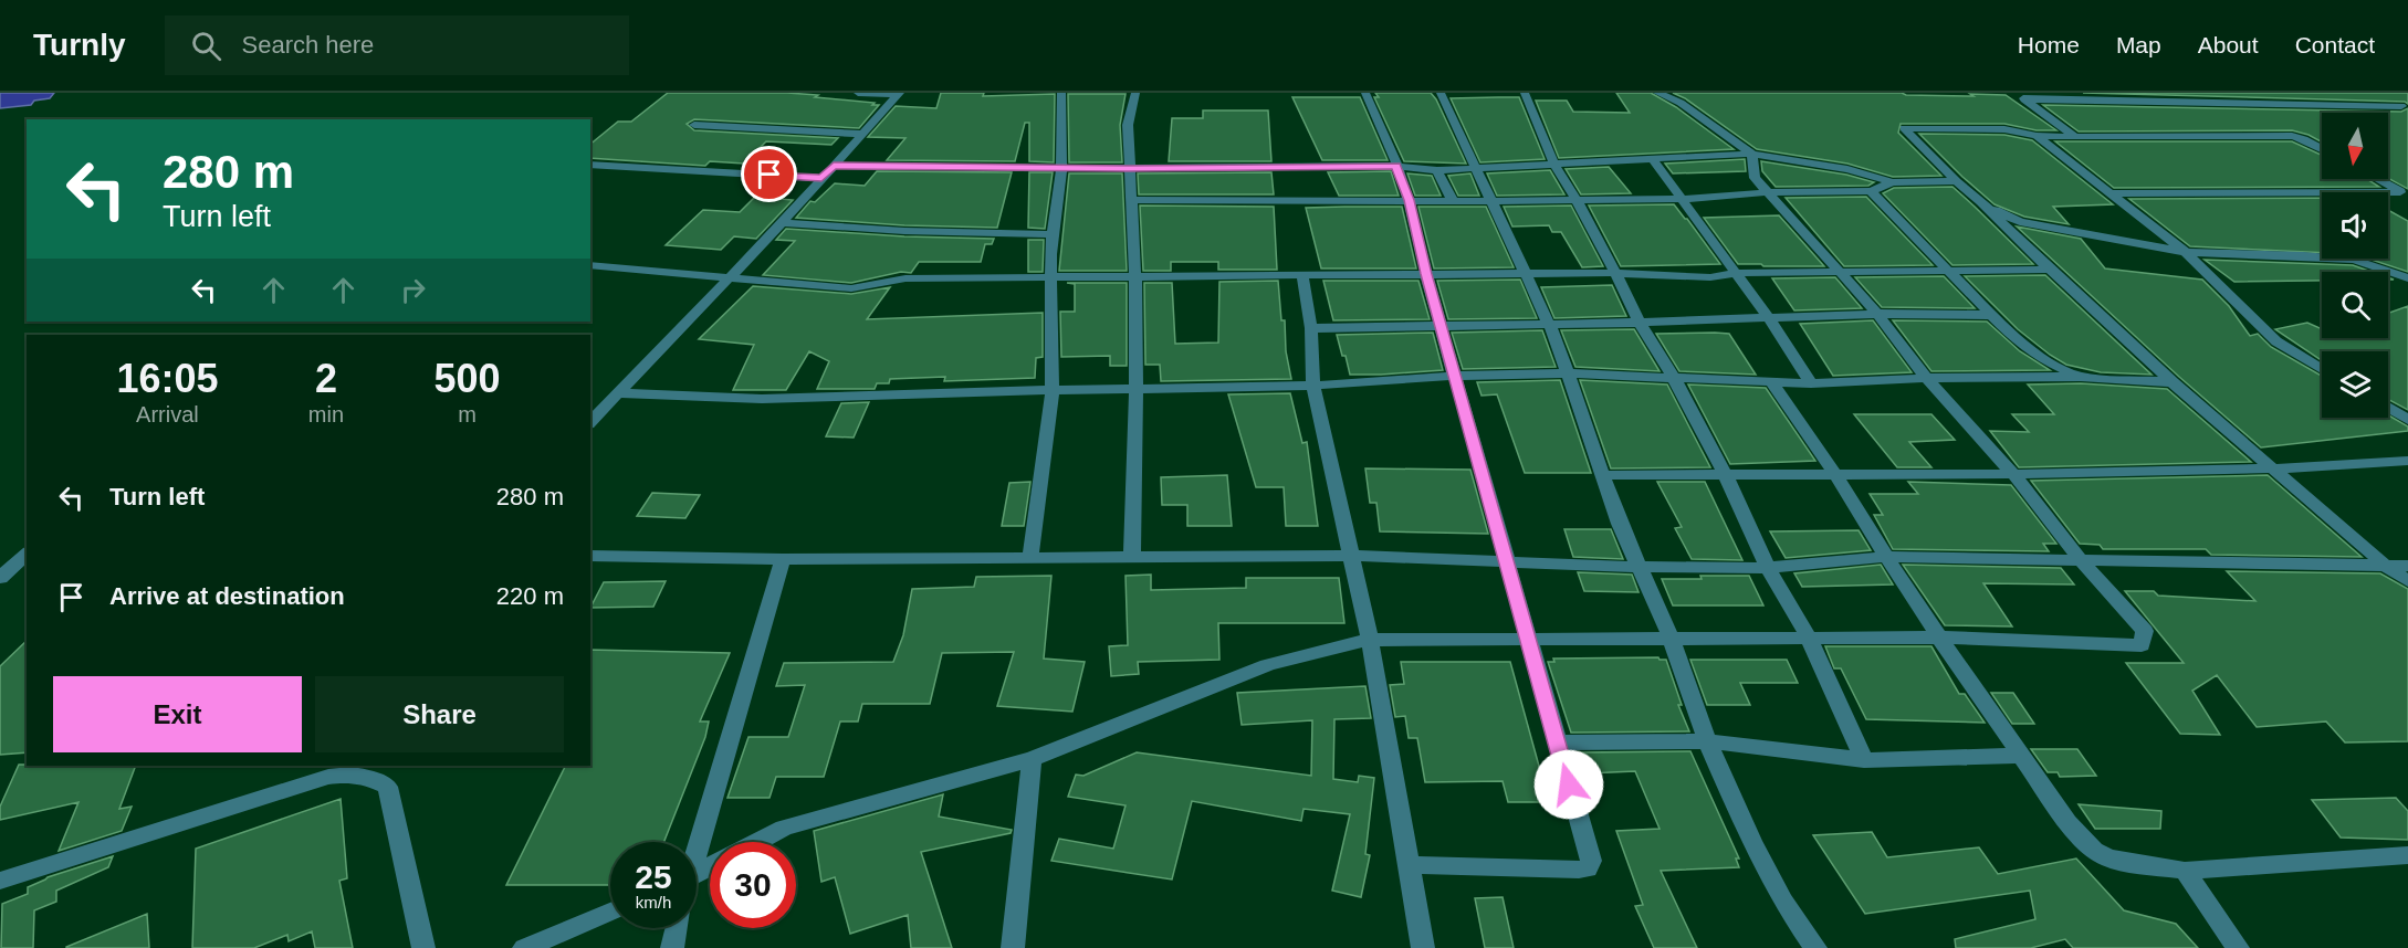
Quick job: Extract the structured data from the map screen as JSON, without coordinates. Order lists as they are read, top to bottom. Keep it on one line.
{"north":"bottom","page":{"header":"Turnly","search":"Search here","nav":["Home","Map","About","Contact"],"turn":["280 m","Turn left"],"eta":["16:05","Arrival","2","min","500","m"],"list":[{"name":"Turn left","value":"280 m"},{"name":"Arrive at destination","value":"220 m"}],"buttons":["Exit","Share"],"speed":"25 km/h","limit":"30"}}
